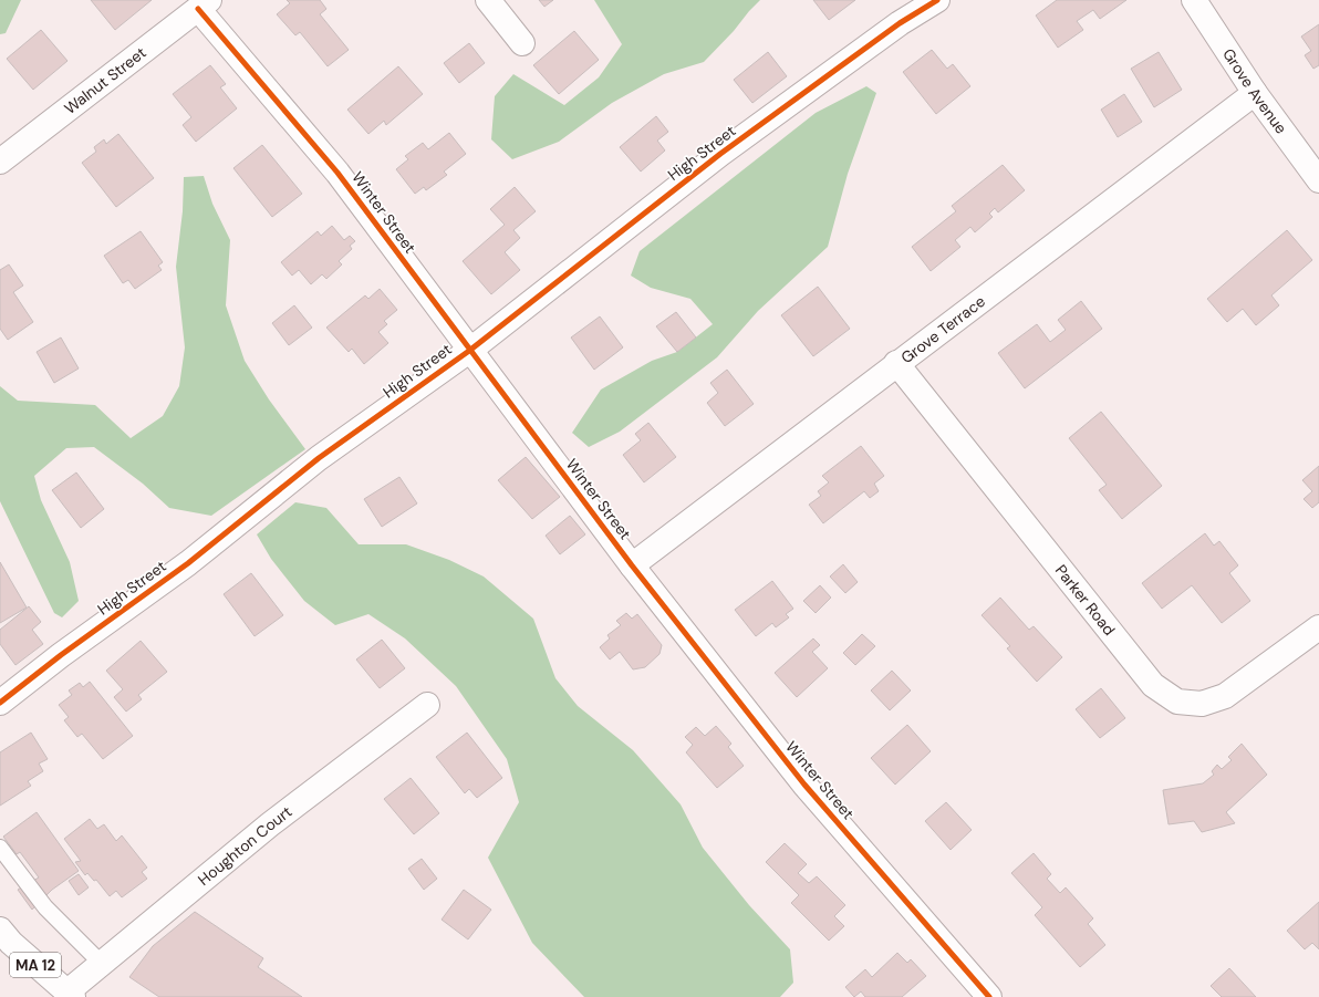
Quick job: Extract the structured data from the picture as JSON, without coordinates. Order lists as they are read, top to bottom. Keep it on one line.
{"streets":{"street":["Walnut Street","Grove Avenue","High Street","Winter Street","Grove Terrace","Parker Road","Houghton Court","MA 12"]},"crossings":[["Walnut Street","Winter Street"],["Grove Avenue","Grove Terrace"],["High Street","Winter Street"],["Winter Street","Grove Terrace"],["Grove Terrace","Parker Road"],["Houghton Court","MA 12"]]}
